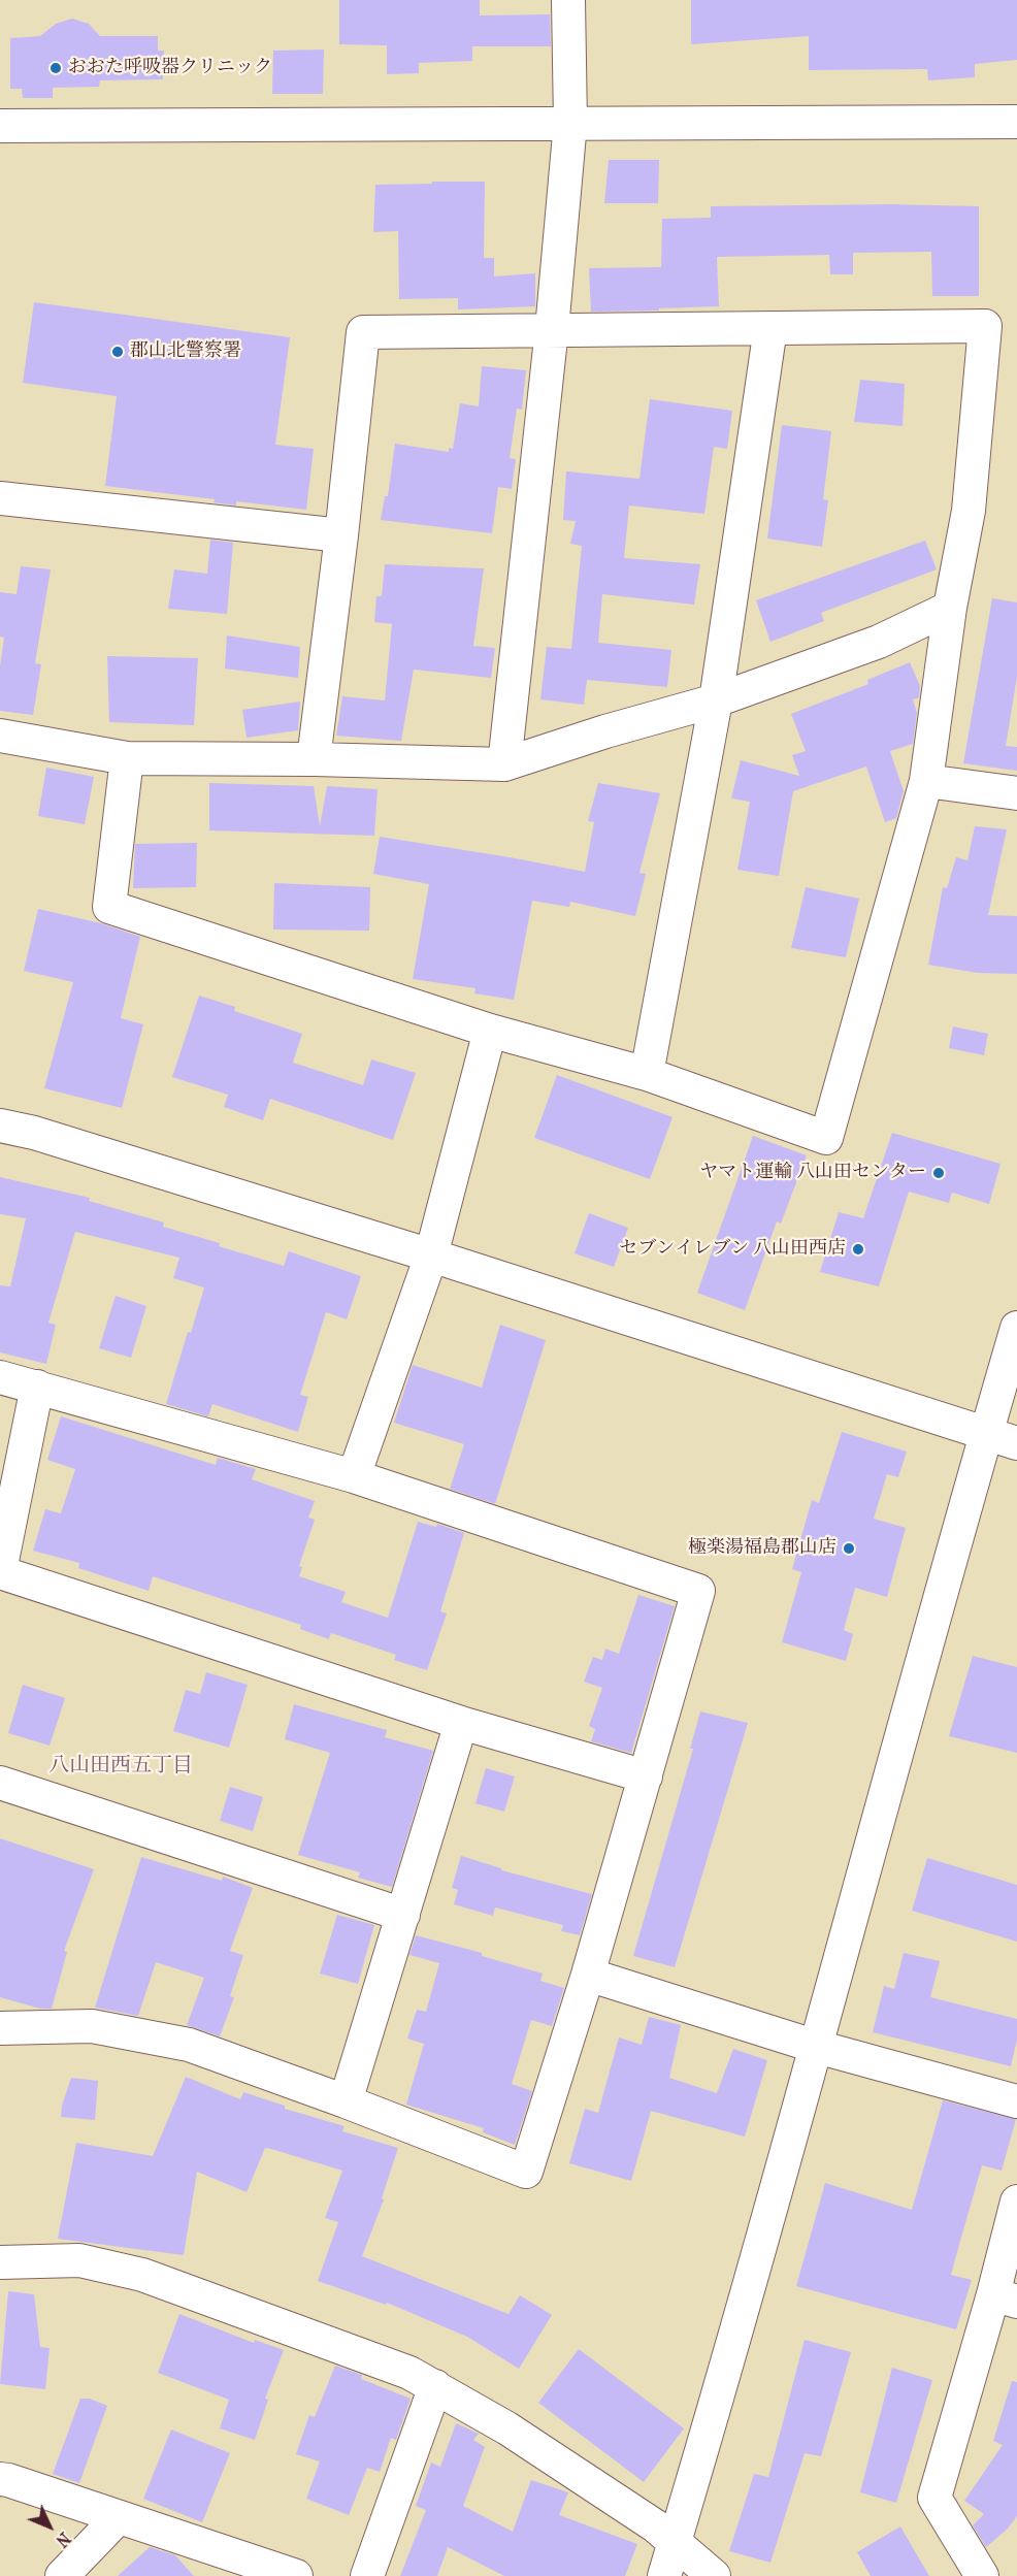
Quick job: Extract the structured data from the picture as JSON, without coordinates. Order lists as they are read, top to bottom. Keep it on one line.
{"districts":["八山田西五丁目"],"places":["おおた呼吸器クリニック","郡山北警察署","ヤマト運輸 八山田センター","セブンイレブン 八山田西店","極楽湯福島郡山店"],"north":"bottom right"}
